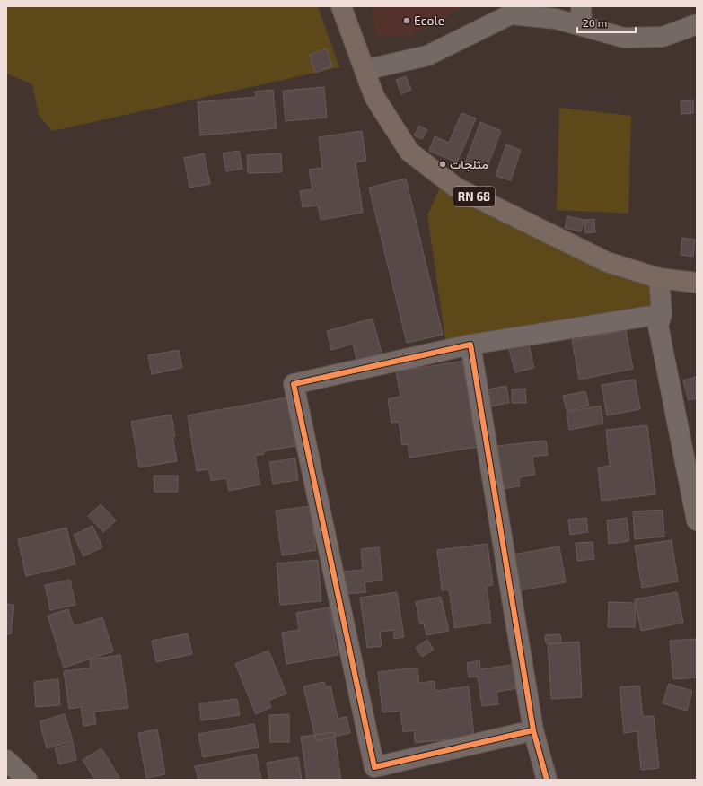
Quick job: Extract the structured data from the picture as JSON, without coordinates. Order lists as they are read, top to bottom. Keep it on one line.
{"streets":{"main road":["RN 68"]},"places":["Ecole","مثلجات"],"scale_bar":"20 m"}
